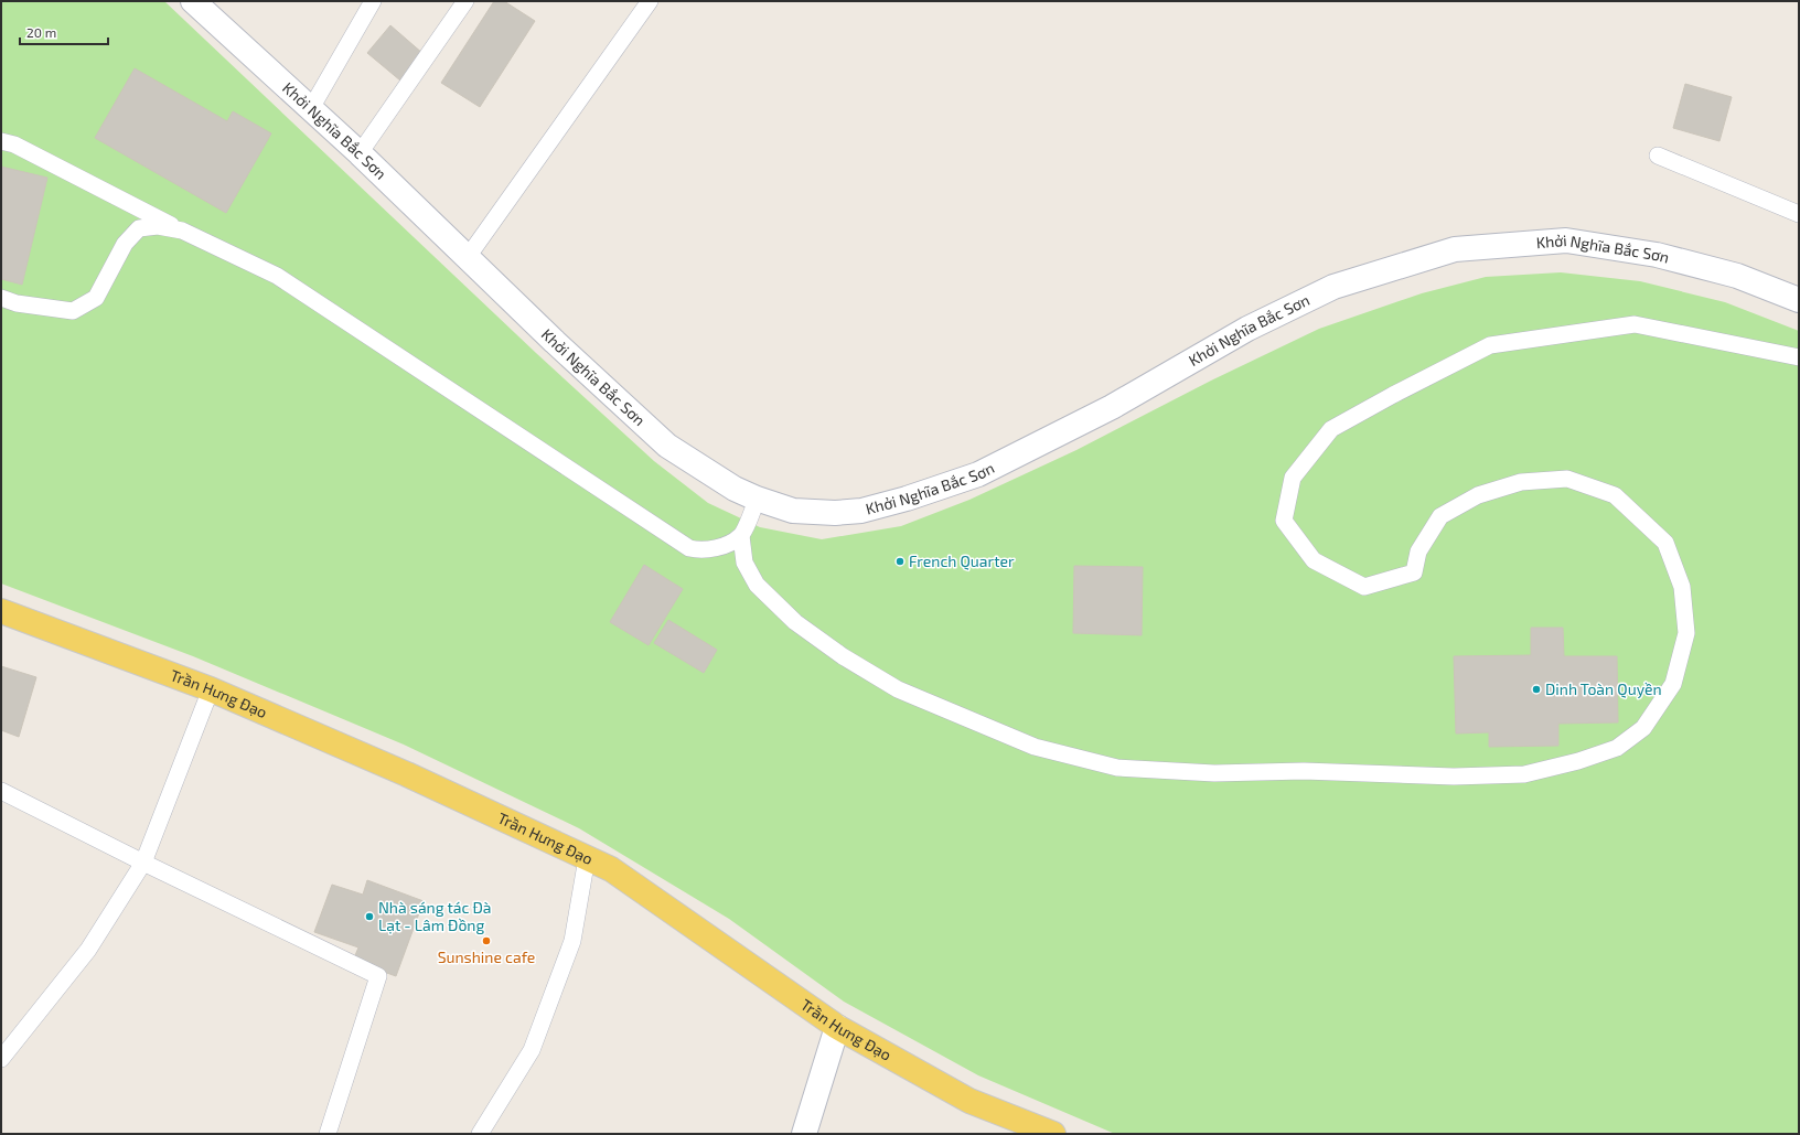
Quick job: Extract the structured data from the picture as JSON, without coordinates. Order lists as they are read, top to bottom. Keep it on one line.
{"streets":{"main road":["Trần Hưng Đạo"],"street":["Khởi Nghĩa Bắc Sơn"]},"places":["French Quarter","Dinh Toàn Quyền","Nhà sáng tác Đà Lạt - Lâm Đồng","Sunshine cafe"],"scale_bar":"20 m"}
